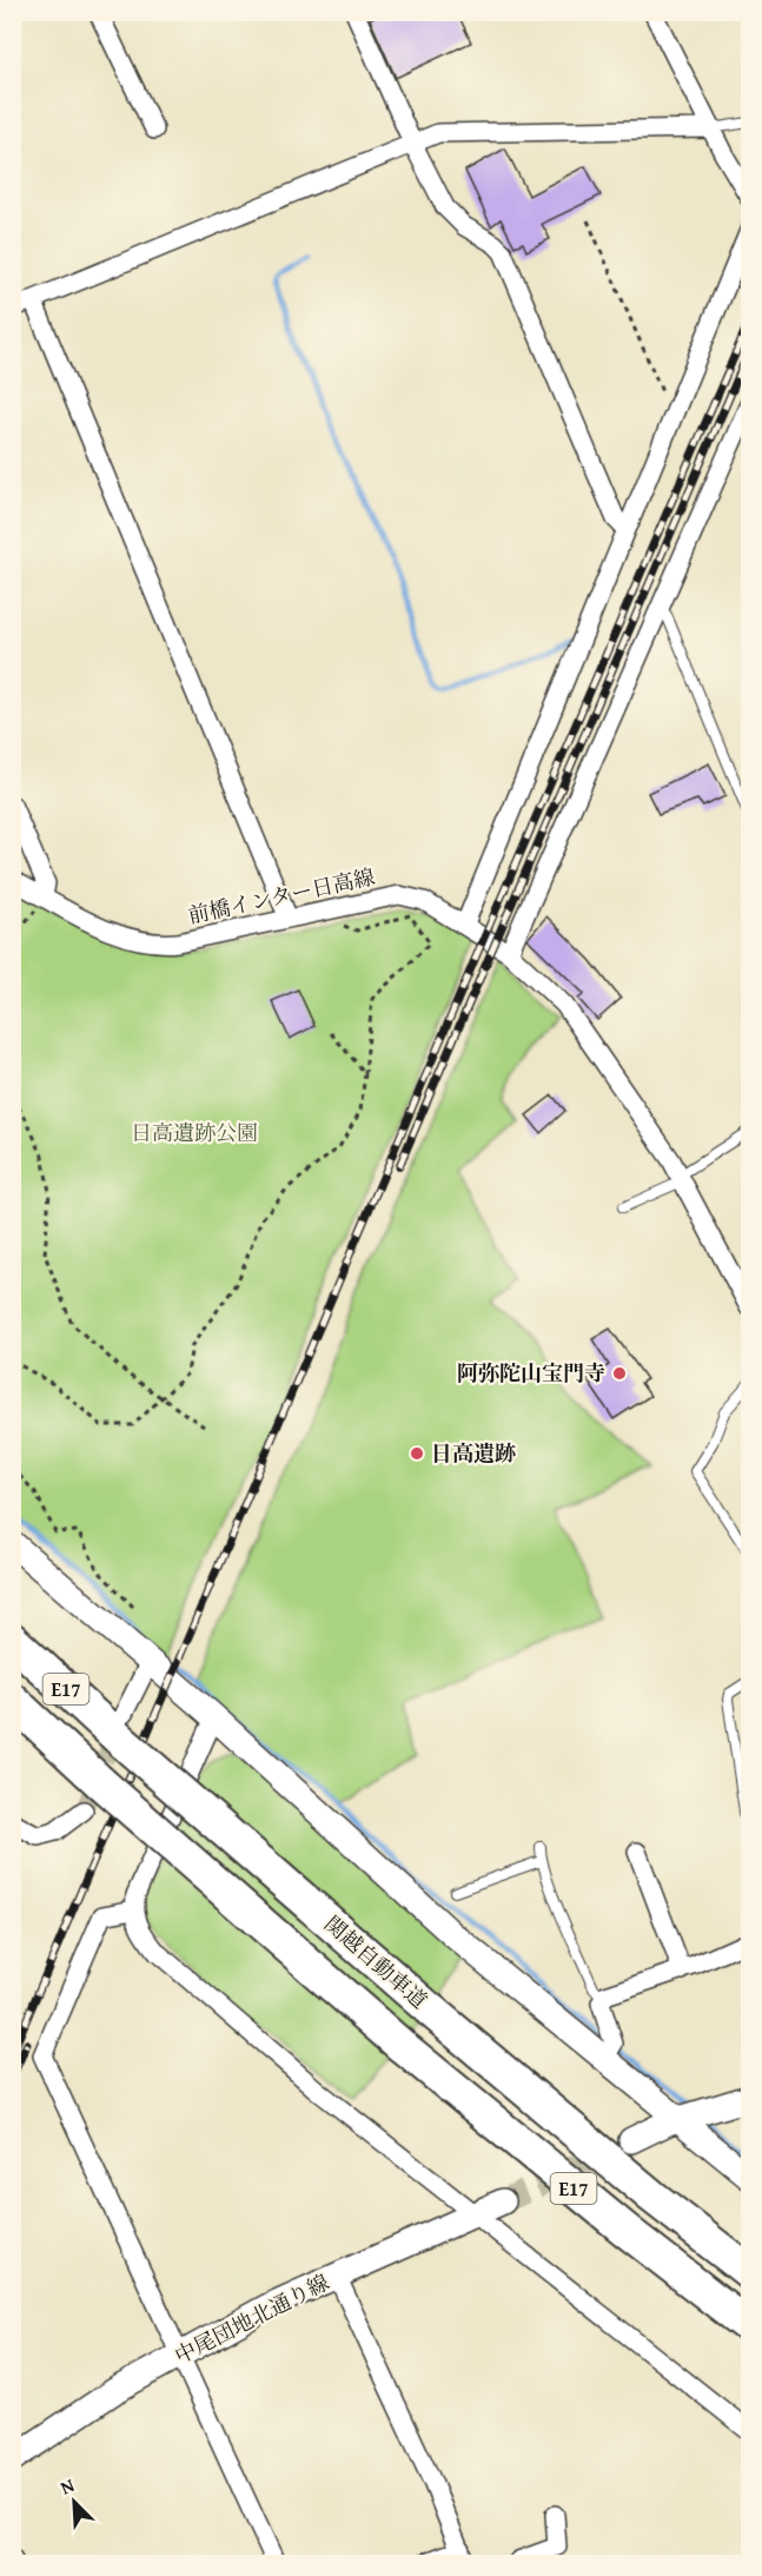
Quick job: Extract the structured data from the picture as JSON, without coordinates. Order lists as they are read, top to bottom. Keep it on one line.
{"streets":{"highway":["E17","関越自動車道"],"street":["前橋インター日高線","中尾団地北通り線"]},"parks":["日高遺跡公園"],"places":["阿弥陀山宝門寺","日高遺跡"],"north":"top left"}
